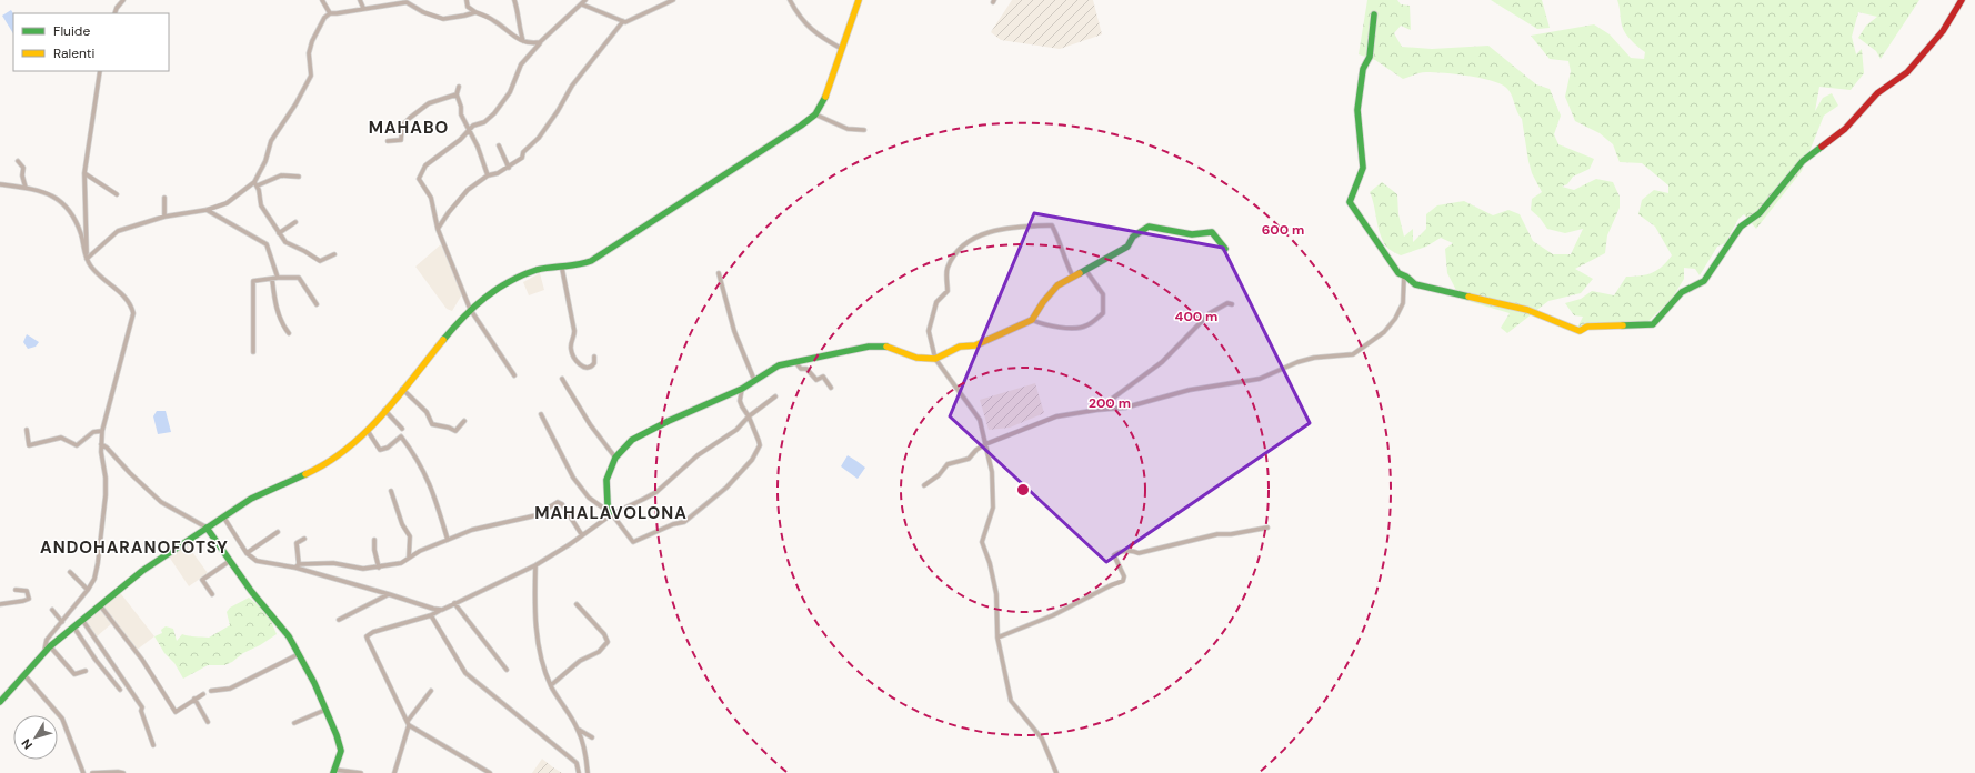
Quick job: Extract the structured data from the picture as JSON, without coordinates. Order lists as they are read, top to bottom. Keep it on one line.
{"districts":["MAHABO","MAHALAVOLONA","ANDOHARANOFOTSY"],"legend":["Fluide","Ralenti"],"north":"bottom left","rings":["600 m","400 m","200 m"]}
